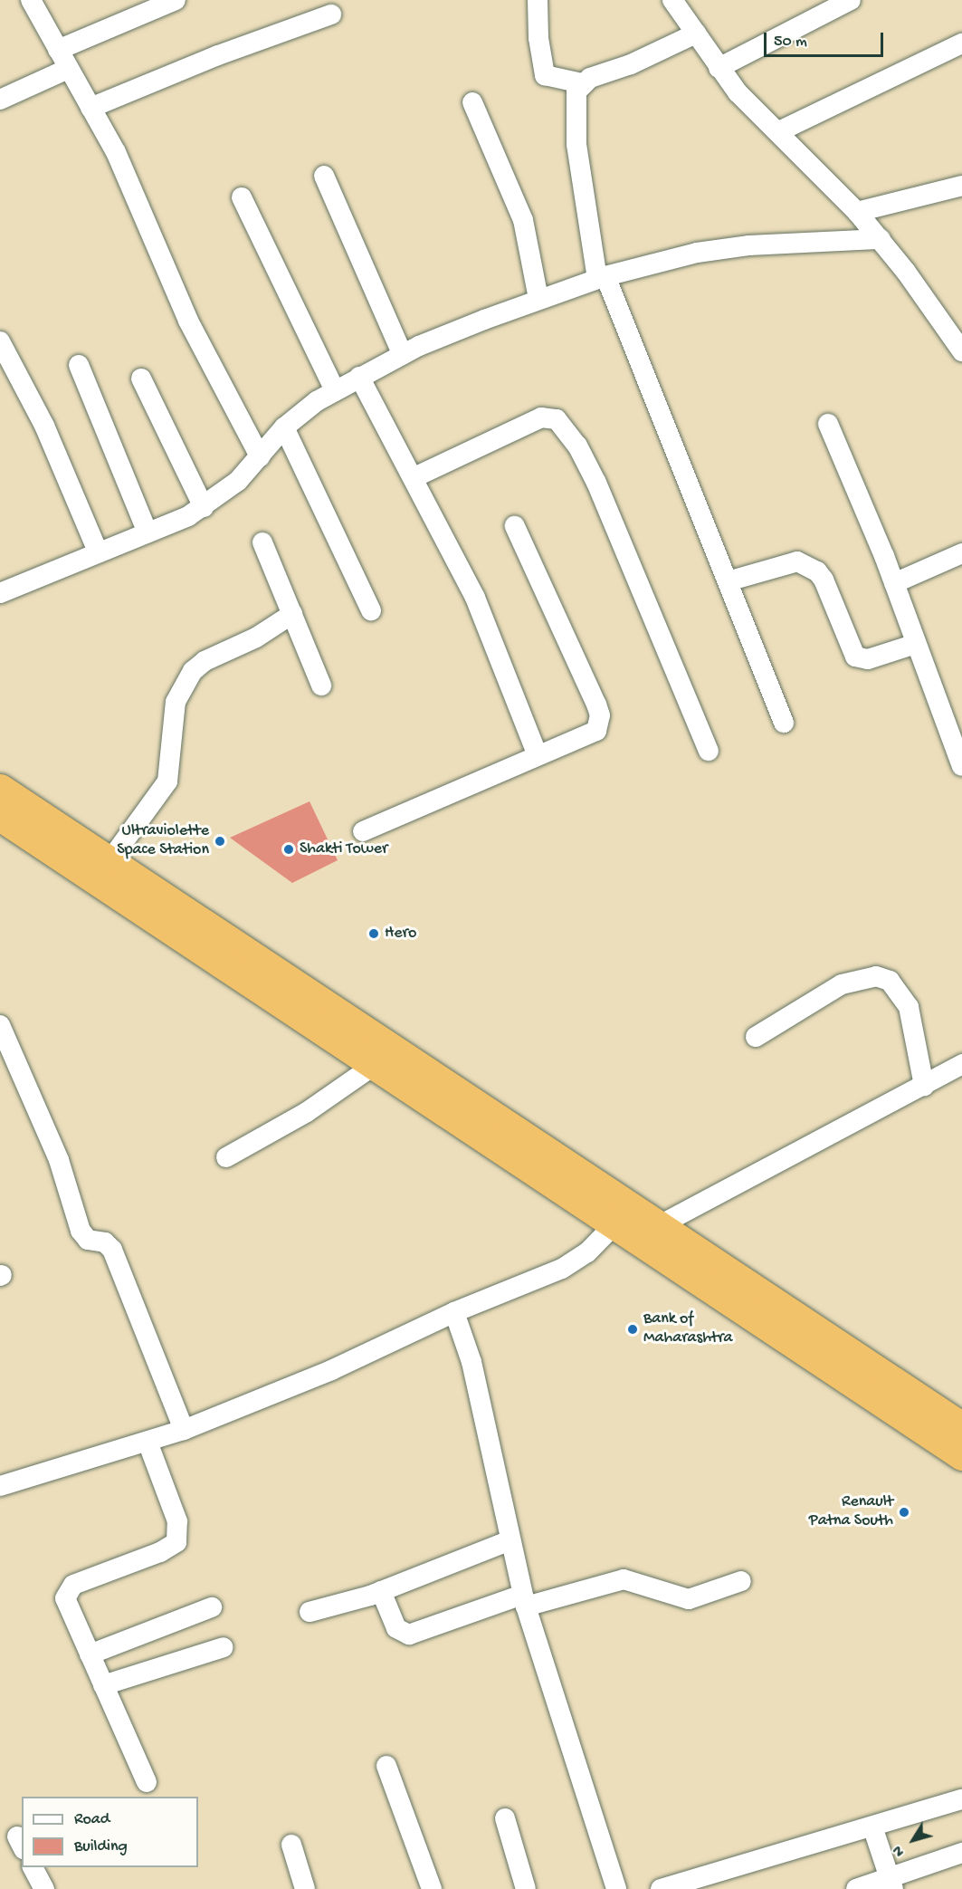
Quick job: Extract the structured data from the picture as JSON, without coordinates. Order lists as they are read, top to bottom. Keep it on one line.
{"places":["Ultraviolette Space Station","Shakti Tower","Hero","Bank of Maharashtra","Renault Patna South"],"legend":["Road","Building"],"scale_bar":"50 m","north":"bottom left"}
